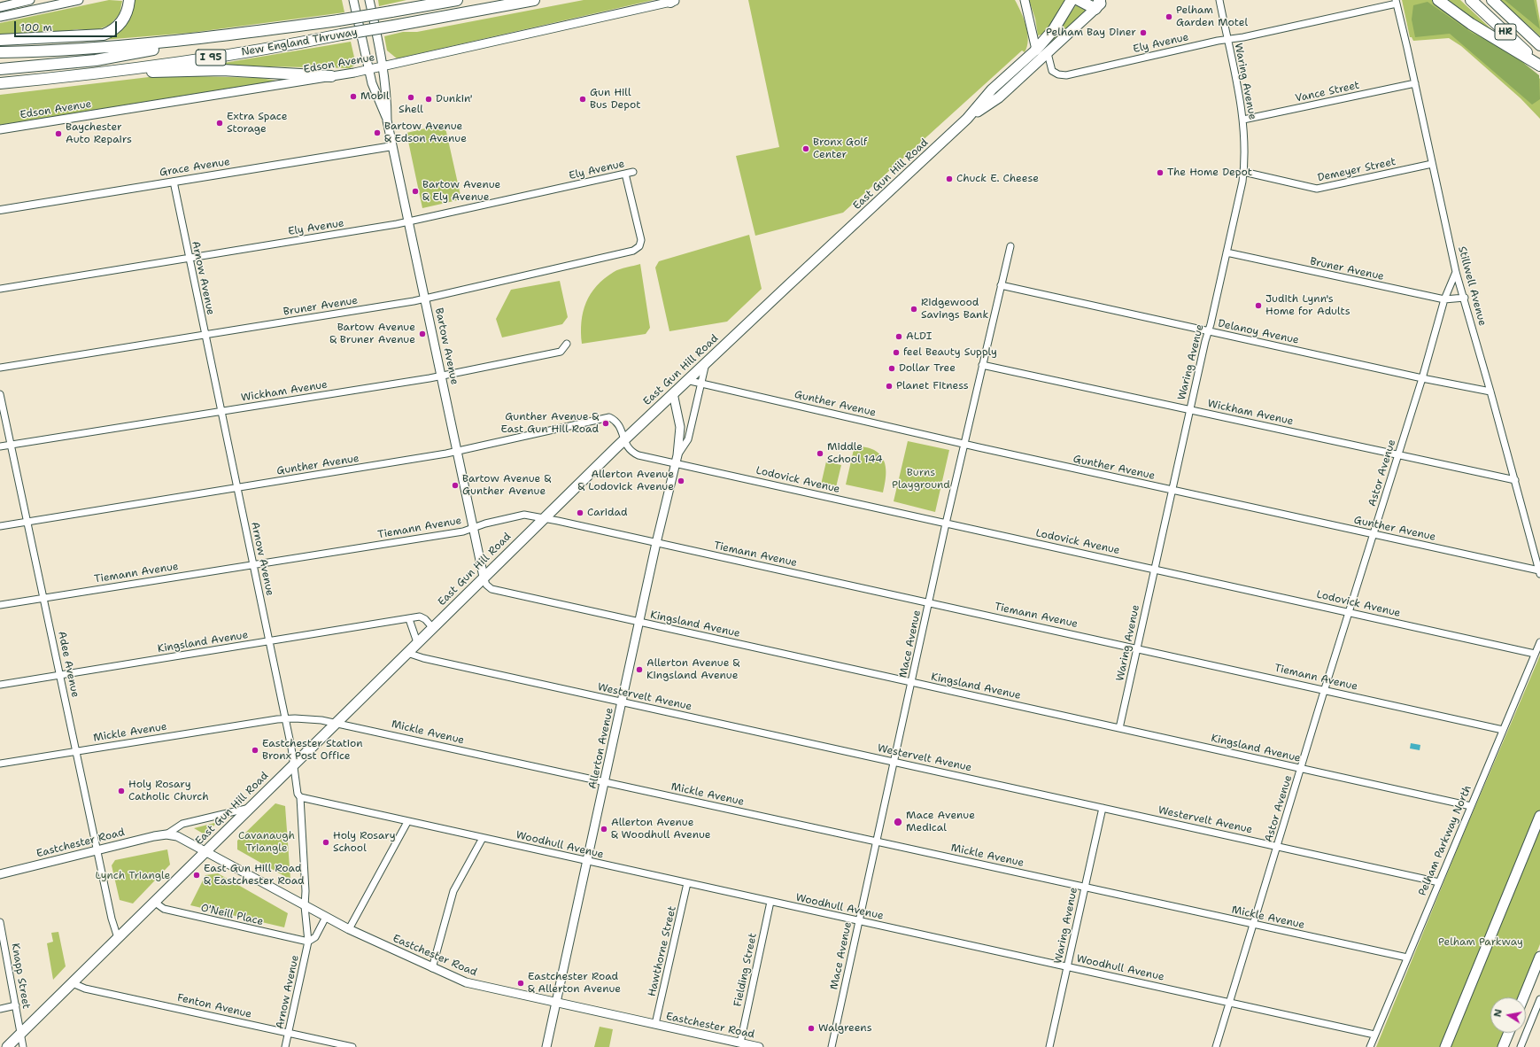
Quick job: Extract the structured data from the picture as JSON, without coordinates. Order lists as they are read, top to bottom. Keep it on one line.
{"streets":{"highway":["HR","New England Thruway","I 95"],"main road":["Edson Avenue","East Gun Hill Road","Bartow Avenue","Allerton Avenue","Eastchester Road"],"street":["Ely Avenue","Waring Avenue","Vance Street","Grace Avenue","Demeyer Street","Bruner Avenue","Arnow Avenue","Stillwell Avenue","Delanoy Avenue","Wickham Avenue","Gunther Avenue","Astor Avenue","Lodovick Avenue","Tiemann Avenue","Kingsland Avenue","Mace Avenue","Adee Avenue","Westervelt Avenue","Mickle Avenue","Pelham Parkway North","Woodhull Avenue","O'Neill Place","Hawthorne Street","Fielding Street","Knapp Street","Fenton Avenue"]},"crossings":[["Ely Avenue","Waring Avenue"],["Ely Avenue","East Gun Hill Road"],["Ely Avenue","Bruner Avenue"],["Ely Avenue","Arnow Avenue"],["Ely Avenue","Stillwell Avenue"],["Ely Avenue","Bartow Avenue"],["Edson Avenue","Bartow Avenue"],["Waring Avenue","Vance Street"],["Waring Avenue","Demeyer Street"],["Waring Avenue","Bruner Avenue"],["Waring Avenue","Delanoy Avenue"],["Waring Avenue","Wickham Avenue"],["Waring Avenue","Gunther Avenue"],["Waring Avenue","Lodovick Avenue"],["Waring Avenue","Tiemann Avenue"],["Waring Avenue","Kingsland Avenue"],["Waring Avenue","Westervelt Avenue"],["Waring Avenue","Mickle Avenue"],["Waring Avenue","Woodhull Avenue"],["Vance Street","Stillwell Avenue"],["Grace Avenue","Arnow Avenue"],["Grace Avenue","Bartow Avenue"],["Demeyer Street","Stillwell Avenue"],["East Gun Hill Road","Arnow Avenue"],["East Gun Hill Road","Bartow Avenue"],["East Gun Hill Road","Gunther Avenue"],["East Gun Hill Road","Lodovick Avenue"],["East Gun Hill Road","Tiemann Avenue"],["East Gun Hill Road","Kingsland Avenue"],["East Gun Hill Road","Adee Avenue"],["East Gun Hill Road","Westervelt Avenue"],["East Gun Hill Road","Mickle Avenue"],["East Gun Hill Road","Allerton Avenue"],["East Gun Hill Road","Eastchester Road"],["East Gun Hill Road","O'Neill Place"],["East Gun Hill Road","Knapp Street"],["East Gun Hill Road","Fenton Avenue"],["Bruner Avenue","Arnow Avenue"],["Bruner Avenue","Stillwell Avenue"],["Bruner Avenue","Bartow Avenue"],["Bruner Avenue","Astor Avenue"],["Arnow Avenue","Wickham Avenue"],["Arnow Avenue","Gunther Avenue"],["Arnow Avenue","Tiemann Avenue"],["Arnow Avenue","Kingsland Avenue"],["Arnow Avenue","Mickle Avenue"],["Arnow Avenue","Eastchester Road"],["Arnow Avenue","Woodhull Avenue"],["Arnow Avenue","O'Neill Place"],["Arnow Avenue","Fenton Avenue"],["Stillwell Avenue","Delanoy Avenue"],["Stillwell Avenue","Wickham Avenue"],["Stillwell Avenue","Gunther Avenue"],["Stillwell Avenue","Astor Avenue"],["Delanoy Avenue","Astor Avenue"],["Delanoy Avenue","Mace Avenue"],["Bartow Avenue","Wickham Avenue"],["Bartow Avenue","Gunther Avenue"],["Bartow Avenue","Tiemann Avenue"],["Bartow Avenue","Kingsland Avenue"],["Wickham Avenue","Astor Avenue"],["Wickham Avenue","Mace Avenue"],["Wickham Avenue","Adee Avenue"],["Gunther Avenue","Astor Avenue"],["Gunther Avenue","Lodovick Avenue"],["Gunther Avenue","Mace Avenue"],["Gunther Avenue","Adee Avenue"],["Gunther Avenue","Allerton Avenue"],["Astor Avenue","Lodovick Avenue"],["Astor Avenue","Tiemann Avenue"],["Astor Avenue","Kingsland Avenue"],["Astor Avenue","Westervelt Avenue"],["Astor Avenue","Mickle Avenue"],["Astor Avenue","Woodhull Avenue"],["Lodovick Avenue","Mace Avenue"],["Lodovick Avenue","Allerton Avenue"],["Lodovick Avenue","Pelham Parkway North"],["Tiemann Avenue","Mace Avenue"],["Tiemann Avenue","Adee Avenue"],["Tiemann Avenue","Allerton Avenue"],["Tiemann Avenue","Pelham Parkway North"],["Kingsland Avenue","Mace Avenue"],["Kingsland Avenue","Adee Avenue"],["Kingsland Avenue","Allerton Avenue"],["Kingsland Avenue","Pelham Parkway North"],["Mace Avenue","Westervelt Avenue"],["Mace Avenue","Mickle Avenue"],["Mace Avenue","Woodhull Avenue"],["Adee Avenue","Mickle Avenue"],["Adee Avenue","Eastchester Road"],["Westervelt Avenue","Allerton Avenue"],["Westervelt Avenue","Pelham Parkway North"],["Mickle Avenue","Allerton Avenue"],["Mickle Avenue","Pelham Parkway North"],["Allerton Avenue","Eastchester Road"],["Allerton Avenue","Woodhull Avenue"],["Pelham Parkway North","Woodhull Avenue"],["Eastchester Road","Hawthorne Street"],["Eastchester Road","Fielding Street"],["Woodhull Avenue","Hawthorne Street"],["Woodhull Avenue","Fielding Street"]],"parks":["Burns Playground","Cavanaugh Triangle","Lynch Triangle","Pelham Parkway"],"places":["Pelham Garden Motel","Pelham Bay Diner","Mobil","Shell","Dunkin'","Gun Hill Bus Depot","Extra Space Storage","Bartow Avenue & Edson Avenue","Baychester Auto Repairs","Bronx Golf Center","The Home Depot","Chuck E. Cheese","Bartow Avenue & Ely Avenue","Judith Lynn's Home for Adults","Ridgewood Savings Bank","Bartow Avenue & Bruner Avenue","ALDI","feel Beauty Supply","Dollar Tree","Planet Fitness","Gunther Avenue & East Gun Hill Road","Middle School 144","Allerton Avenue & Lodovick Avenue","Bartow Avenue & Gunther Avenue","Caridad","Allerton Avenue & Kingsland Avenue","Eastchester Station Bronx Post Office","Holy Rosary Catholic Church","Mace Avenue Medical","Allerton Avenue & Woodhull Avenue","Holy Rosary School","East Gun Hill Road & Eastchester Road","Eastchester Road & Allerton Avenue","Walgreens"],"scale_bar":"100 m","north":"left"}
